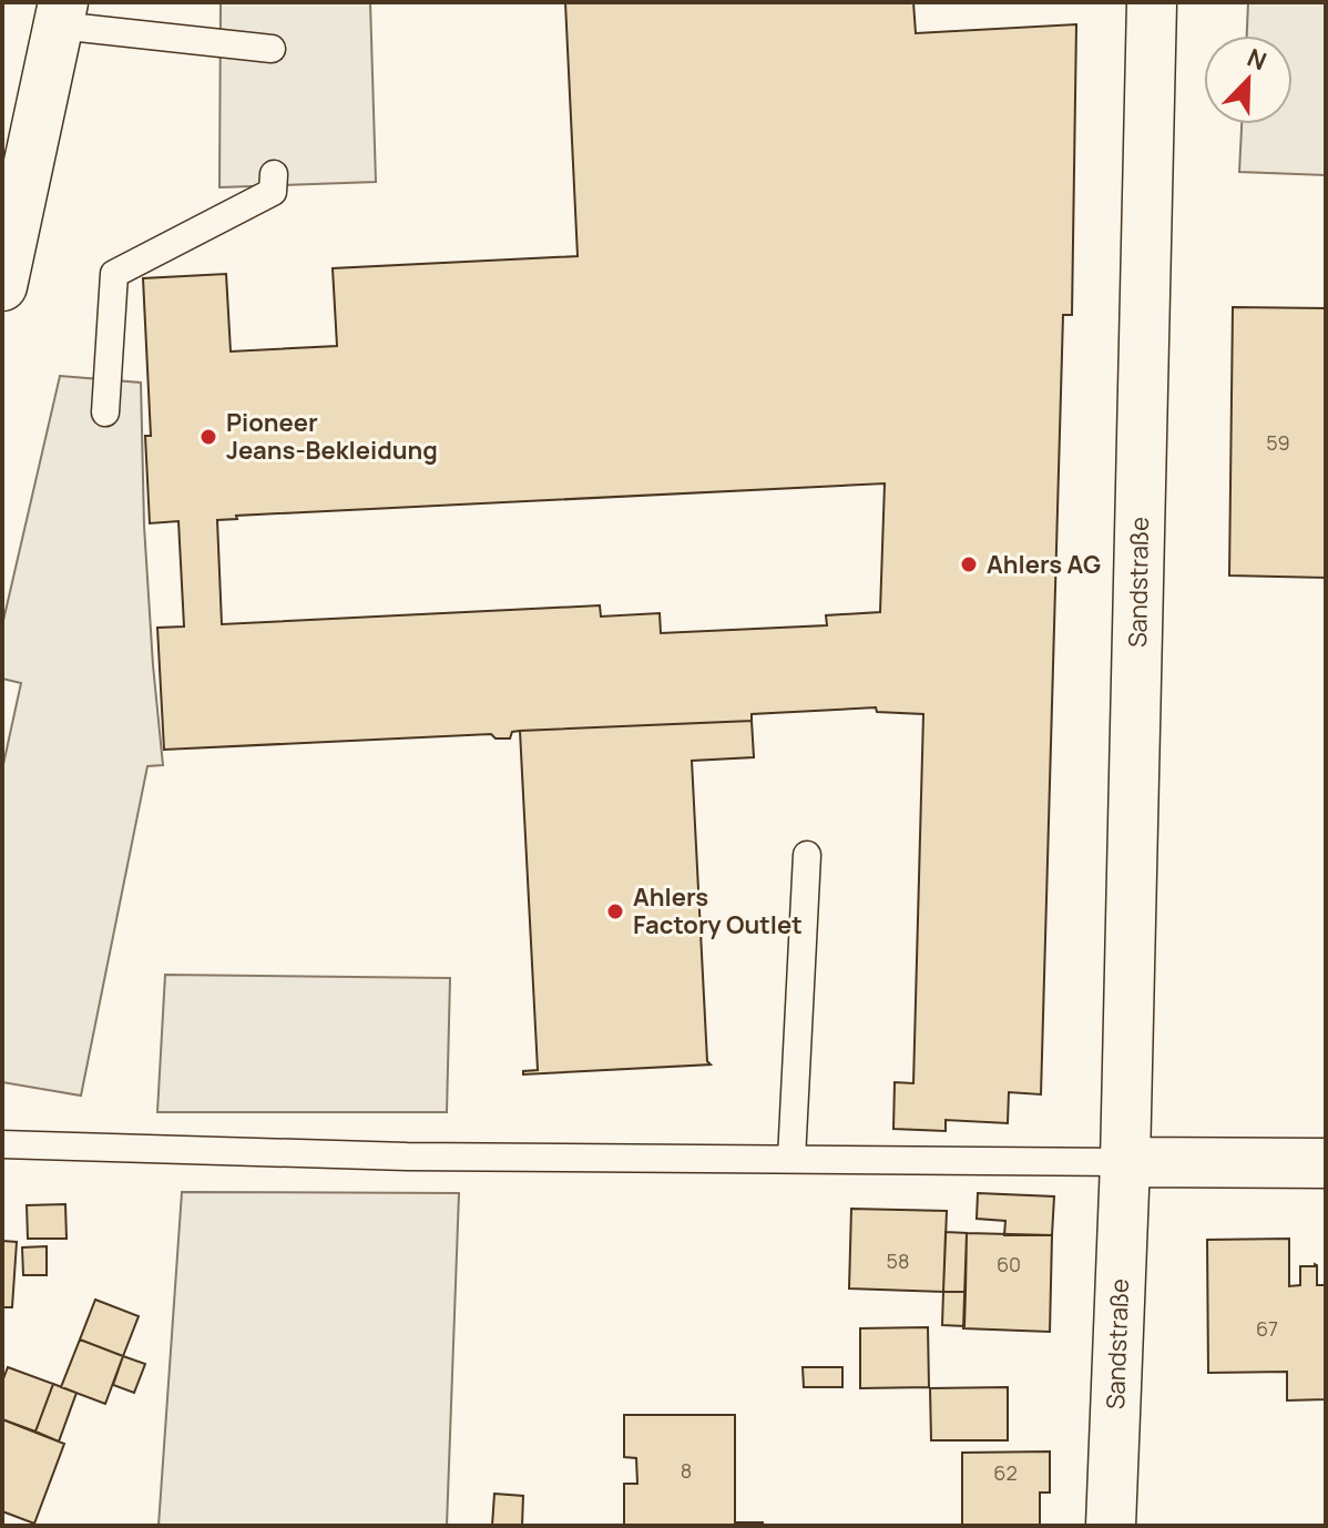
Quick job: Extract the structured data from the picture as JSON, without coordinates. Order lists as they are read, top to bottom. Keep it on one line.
{"streets":{"street":["Sandstraße"]},"places":["Pioneer Jeans-Bekleidung","Ahlers AG","Ahlers Factory Outlet"],"house_numbers":["59","58","60","67","8","62"],"north":"top right"}
